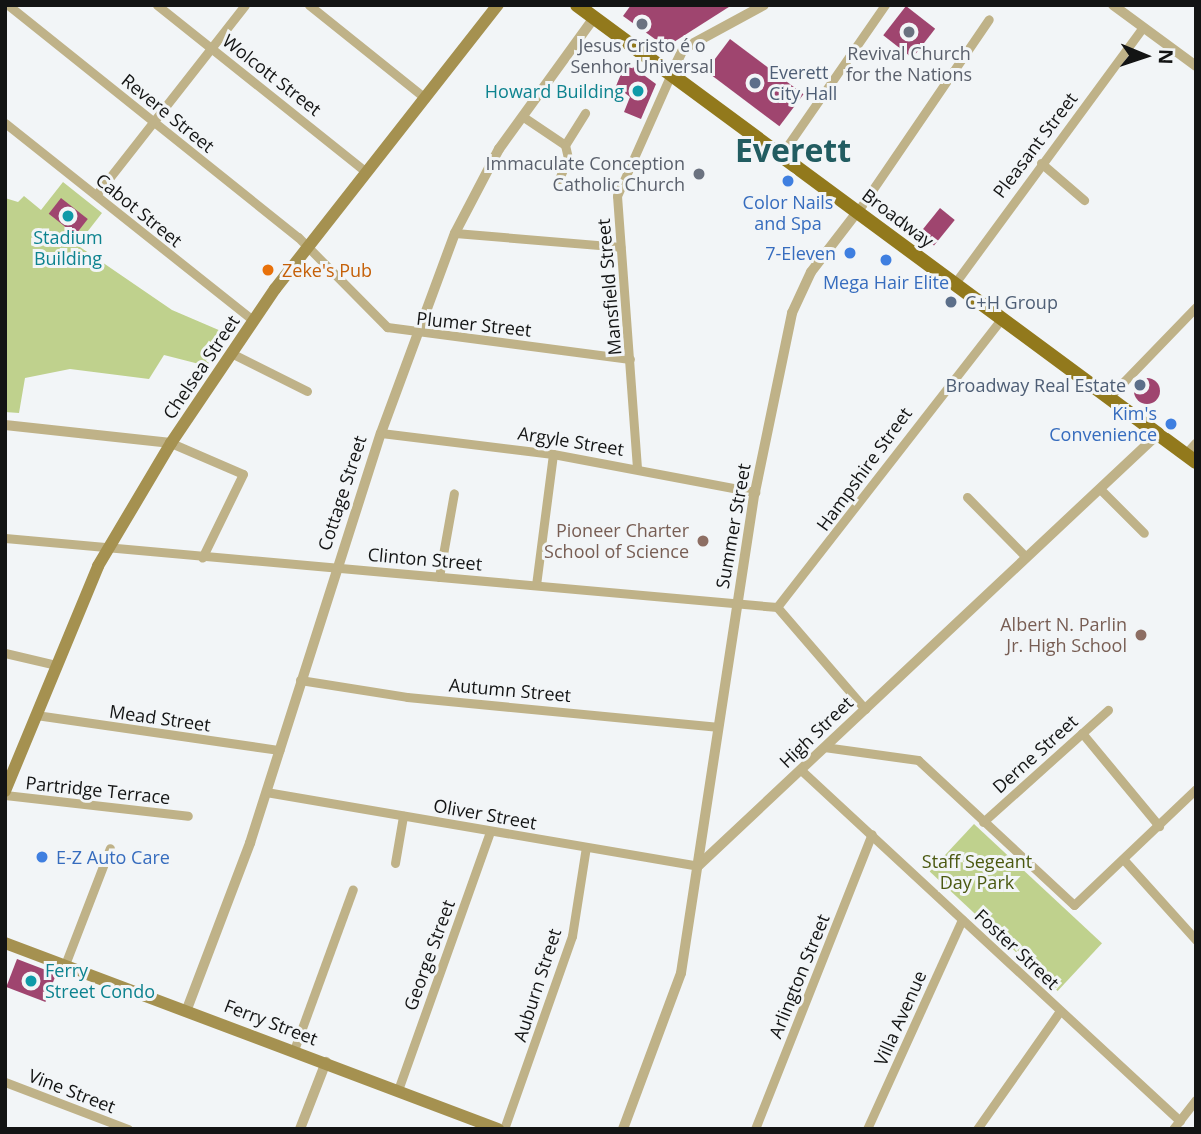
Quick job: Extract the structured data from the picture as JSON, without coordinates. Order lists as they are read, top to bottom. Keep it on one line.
{"streets":{"main road":["Broadway","Chelsea Street","Ferry Street"],"street":["Wolcott Street","Revere Street","Pleasant Street","Cabot Street","Mansfield Street","Plumer Street","Argyle Street","Hampshire Street","Cottage Street","Summer Street","Clinton Street","Autumn Street","Mead Street","High Street","Derne Street","Partridge Terrace","Oliver Street","Foster Street","George Street","Arlington Street","Auburn Street","Villa Avenue","Vine Street"]},"crossings":[["Wolcott Street","Chelsea Street"],["Revere Street","Plumer Street"],["Revere Street","Chelsea Street"],["Pleasant Street","Broadway"],["Cabot Street","Chelsea Street"],["Broadway","Mansfield Street"],["Broadway","Hampshire Street"],["Broadway","Cottage Street"],["Broadway","Summer Street"],["Broadway","High Street"],["Mansfield Street","Plumer Street"],["Mansfield Street","Argyle Street"],["Plumer Street","Chelsea Street"],["Plumer Street","Cottage Street"],["Chelsea Street","Clinton Street"],["Chelsea Street","Mead Street"],["Chelsea Street","Partridge Terrace"],["Argyle Street","Cottage Street"],["Argyle Street","Summer Street"],["Cottage Street","Clinton Street"],["Cottage Street","Autumn Street"],["Cottage Street","Mead Street"],["Cottage Street","Oliver Street"],["Cottage Street","Ferry Street"],["Summer Street","Clinton Street"],["Summer Street","Autumn Street"],["Summer Street","High Street"],["Summer Street","Oliver Street"],["High Street","Oliver Street"],["High Street","Foster Street"],["Oliver Street","George Street"],["Oliver Street","Auburn Street"],["Foster Street","Arlington Street"],["Foster Street","Villa Avenue"],["George Street","Ferry Street"]],"districts":["Everett"],"parks":["Staff Segeant Day Park"],"places":["Jesus Cristo é o Senhor Universal","Revival Church for the Nations","Everett City Hall","Howard Building","Immaculate Conception Catholic Church","Color Nails and Spa","Stadium Building","7-Eleven","Mega Hair Elite","Zeke's Pub","C+H Group","Broadway Real Estate","Kim's Convenience","Pioneer Charter School of Science","Albert N. Parlin Jr. High School","E-Z Auto Care","Ferry Street Condo"],"north":"right"}
